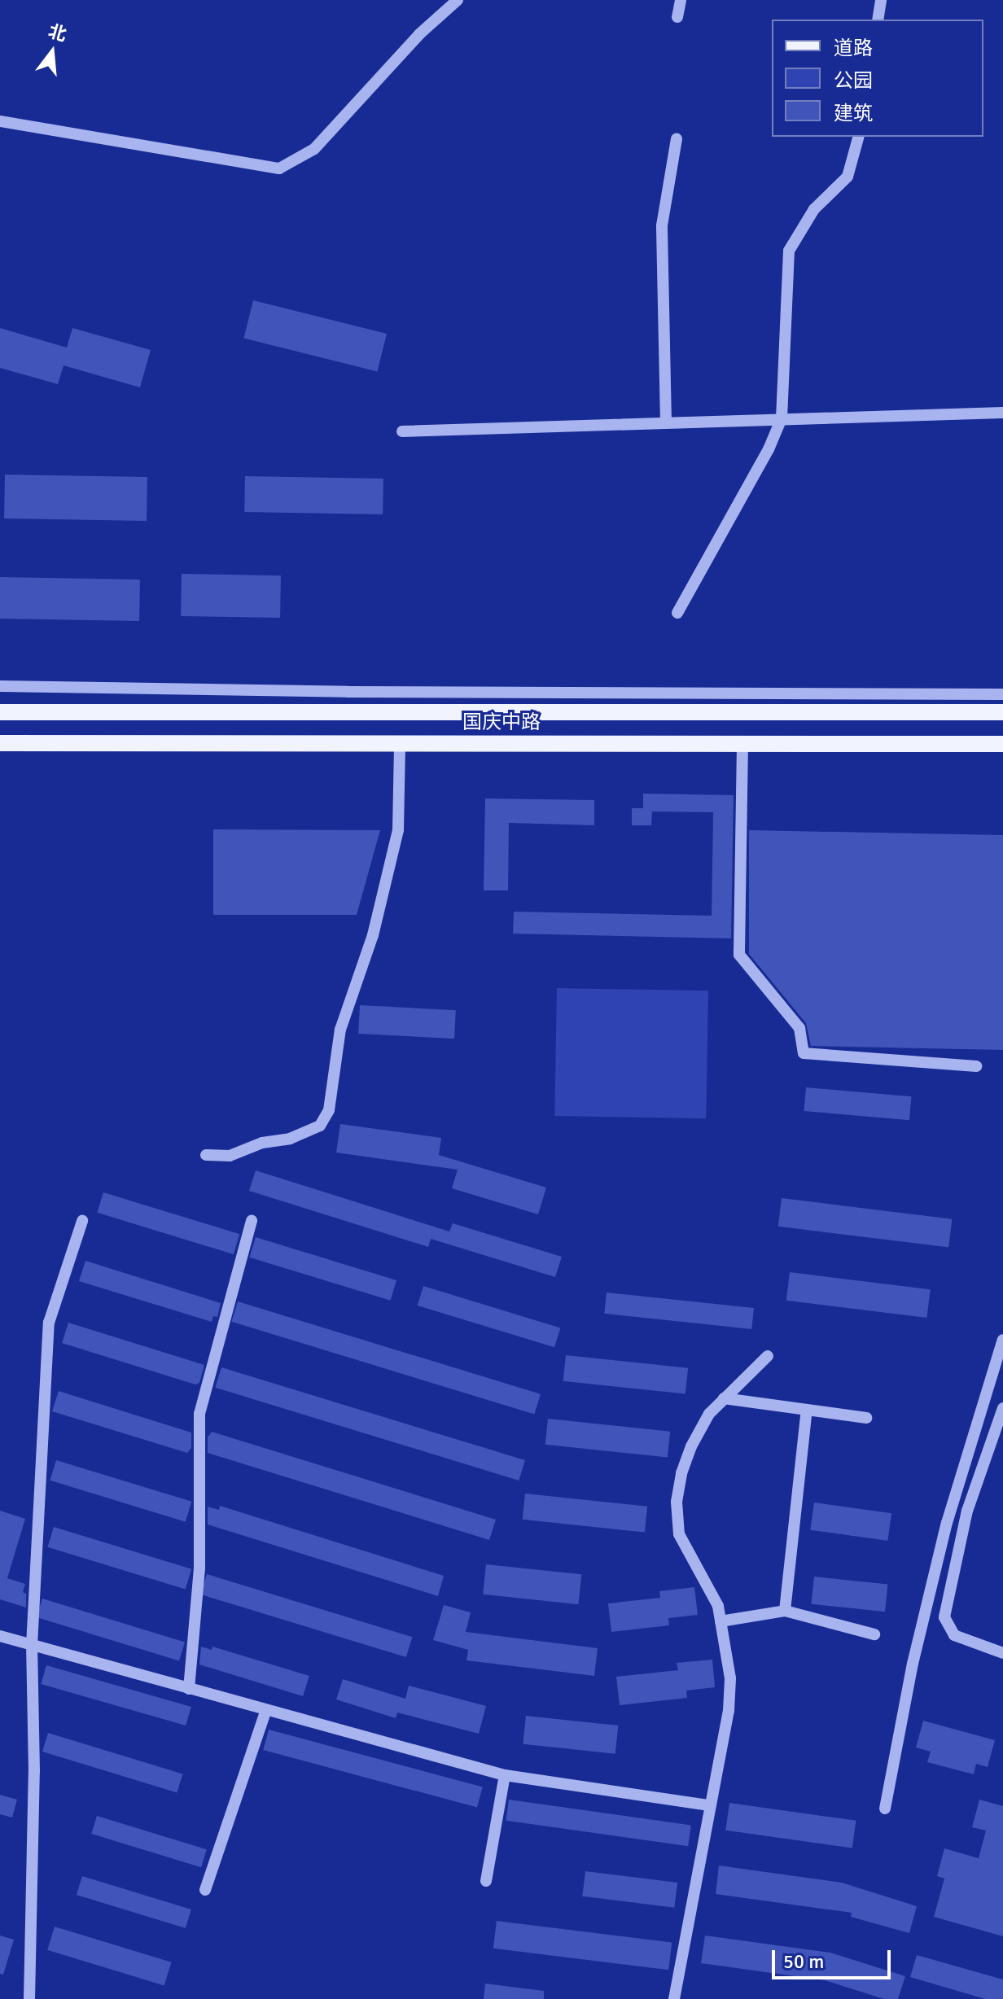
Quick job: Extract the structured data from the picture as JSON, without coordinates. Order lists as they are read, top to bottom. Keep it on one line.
{"streets":{"main road":["国庆中路"]},"legend":["道路","公园","建筑"],"scale_bar":"50 m","north":"top"}
